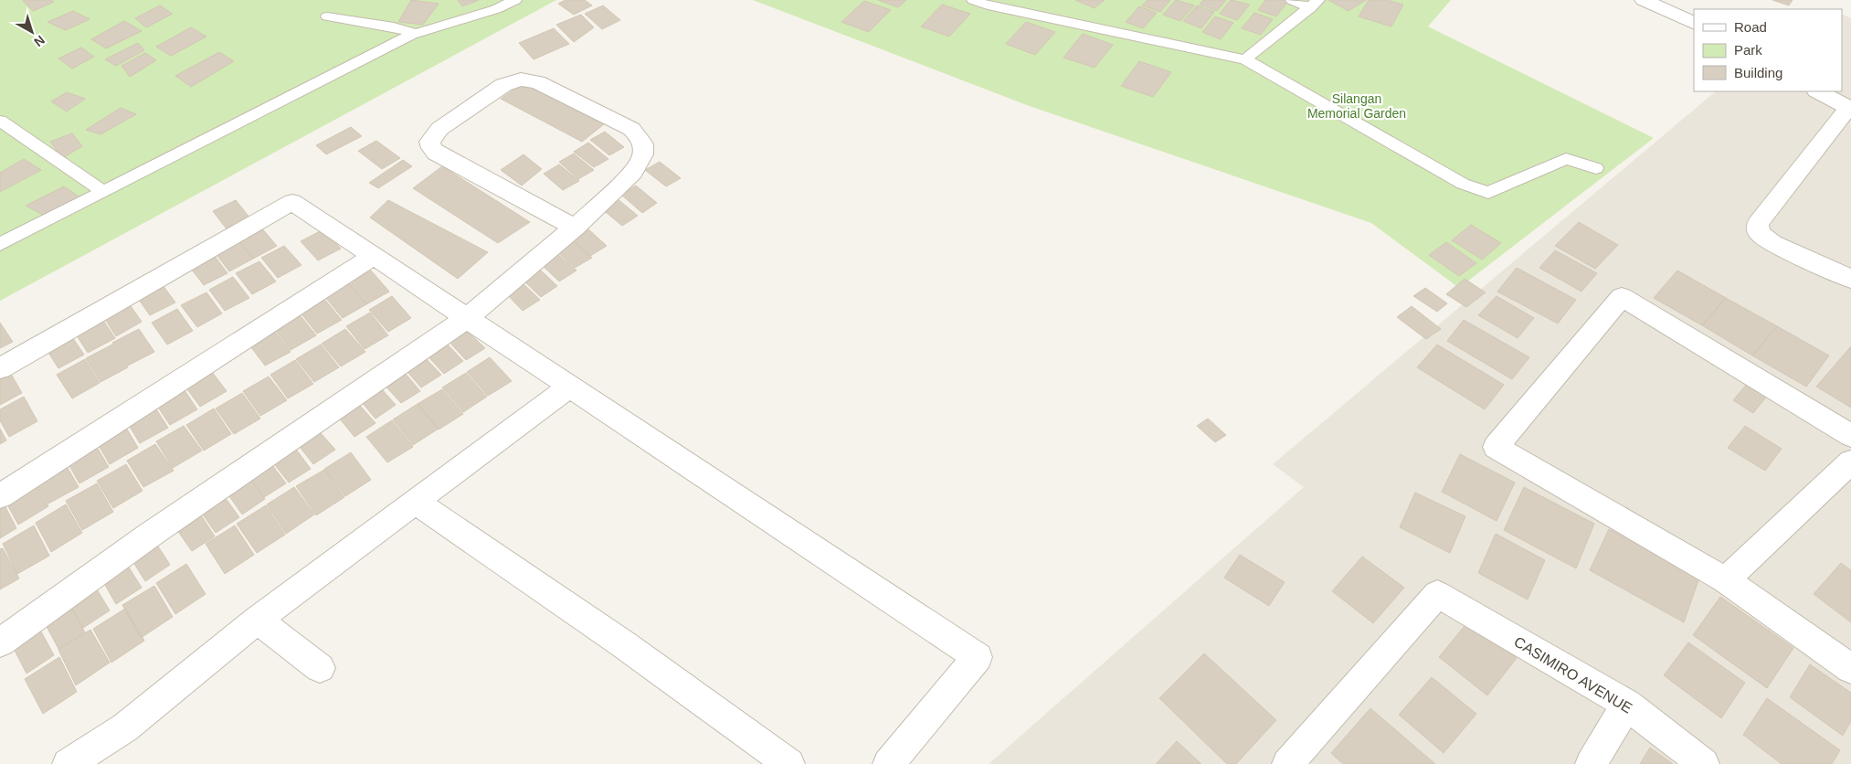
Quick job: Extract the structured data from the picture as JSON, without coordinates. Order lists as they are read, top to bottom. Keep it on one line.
{"streets":{"street":["CASIMIRO AVENUE"]},"parks":["Silangan Memorial Garden"],"legend":["Road","Park","Building"],"north":"bottom right"}
